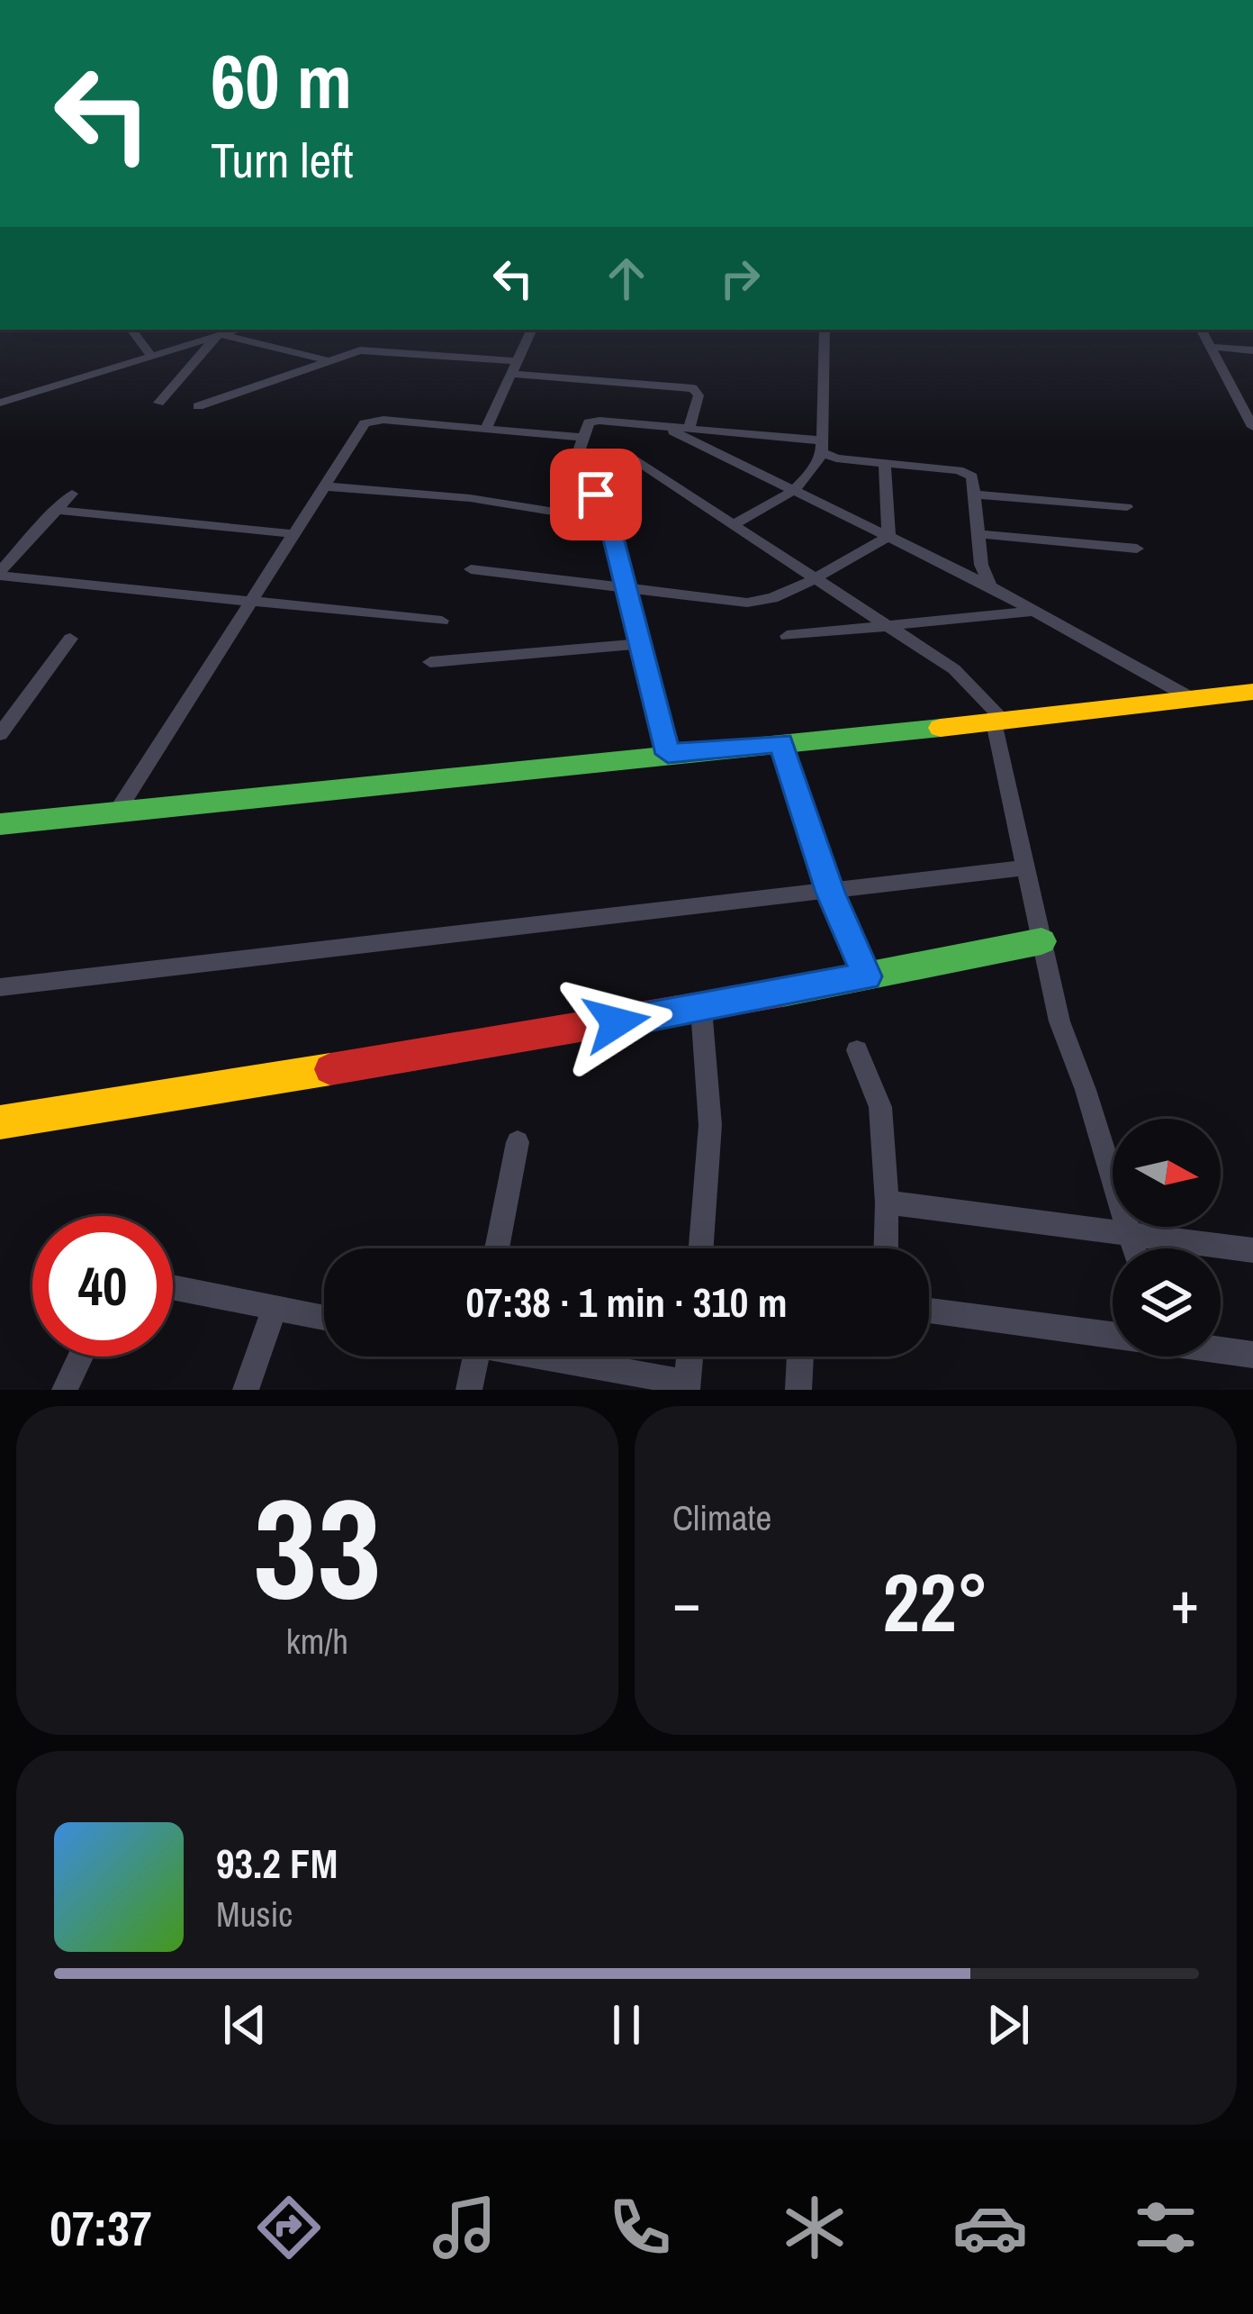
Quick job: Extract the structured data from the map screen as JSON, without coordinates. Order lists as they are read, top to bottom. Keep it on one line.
{"north":"right","page":{"turn":["60 m","Turn left"],"limit":"40","trip":"07:38 · 1 min · 310 m","tile":[["33","km/h"],"Climate"],"heat":["−","22°","+"],"song":["93.2 FM","Music"],"tabs":"07:37"}}
